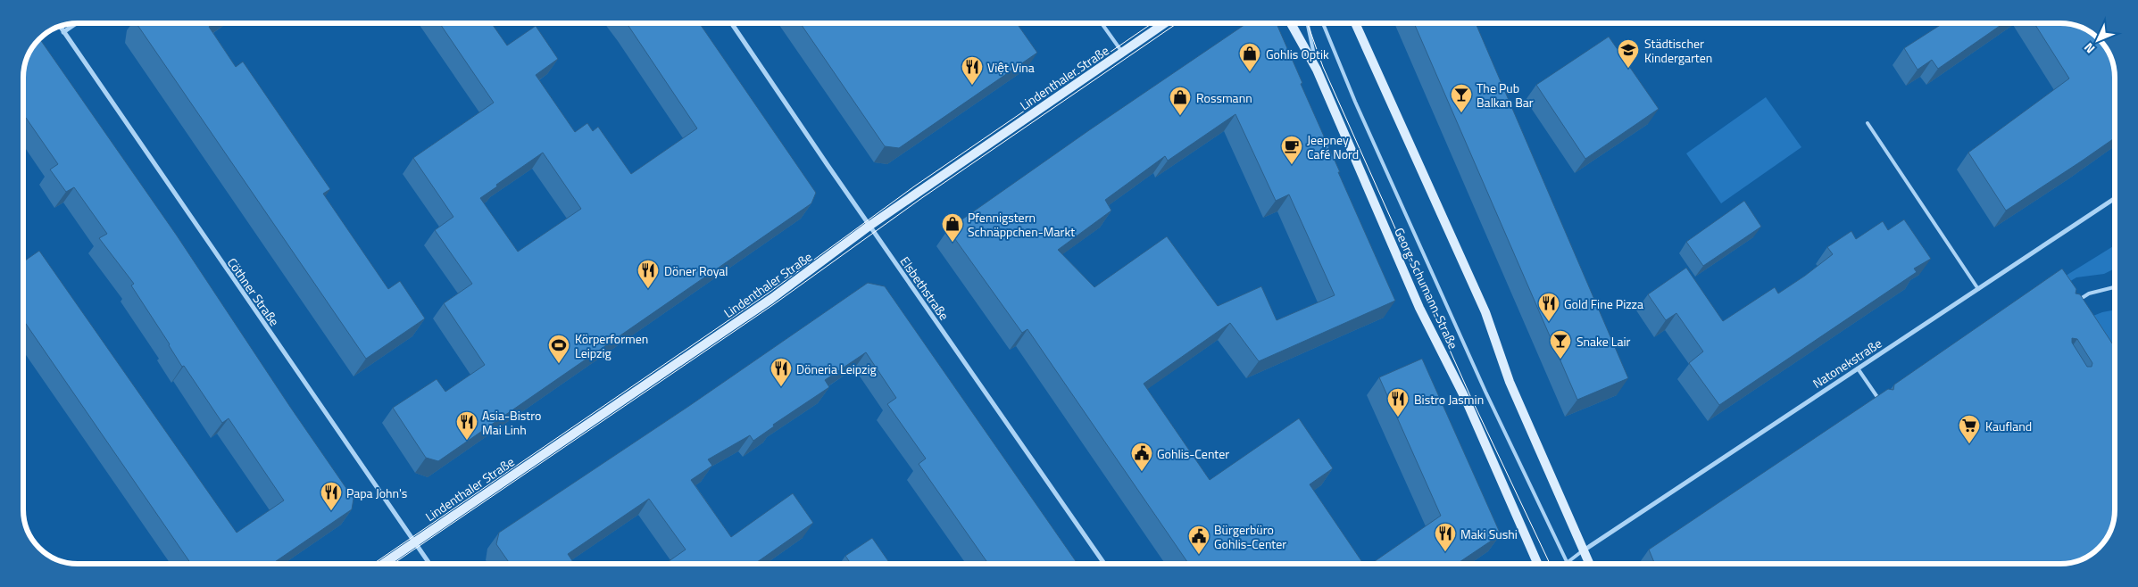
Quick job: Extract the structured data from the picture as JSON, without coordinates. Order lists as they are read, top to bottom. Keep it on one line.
{"streets":{"main road":["Lindenthaler Straße","Georg-Schumann-Straße"],"street":["Elsbethstraße","Cöthner Straße","Natonekstraße"]},"crossings":[["Lindenthaler Straße","Elsbethstraße"],["Lindenthaler Straße","Cöthner Straße"]],"places":{"school or university":["Städtischer Kindergarten"],"shop":["Gohlis Optik","Rossmann","Pfennigstern Schnäppchen-Markt"],"restaurant":["Việt Vina","Döner Royal","Gold Fine Pizza","Döneria Leipzig","Bistro Jasmin","Asia-Bistro Mai Linh","Papa John's","Maki Sushi"],"bar":["The Pub Balkan Bar","Snake Lair"],"cafe":["Jeepney Café Nord"],"sports":["Körperformen Leipzig"],"supermarket":["Kaufland"],"public building":["Gohlis-Center","Bürgerbüro Gohlis-Center"]},"north":"bottom left"}
